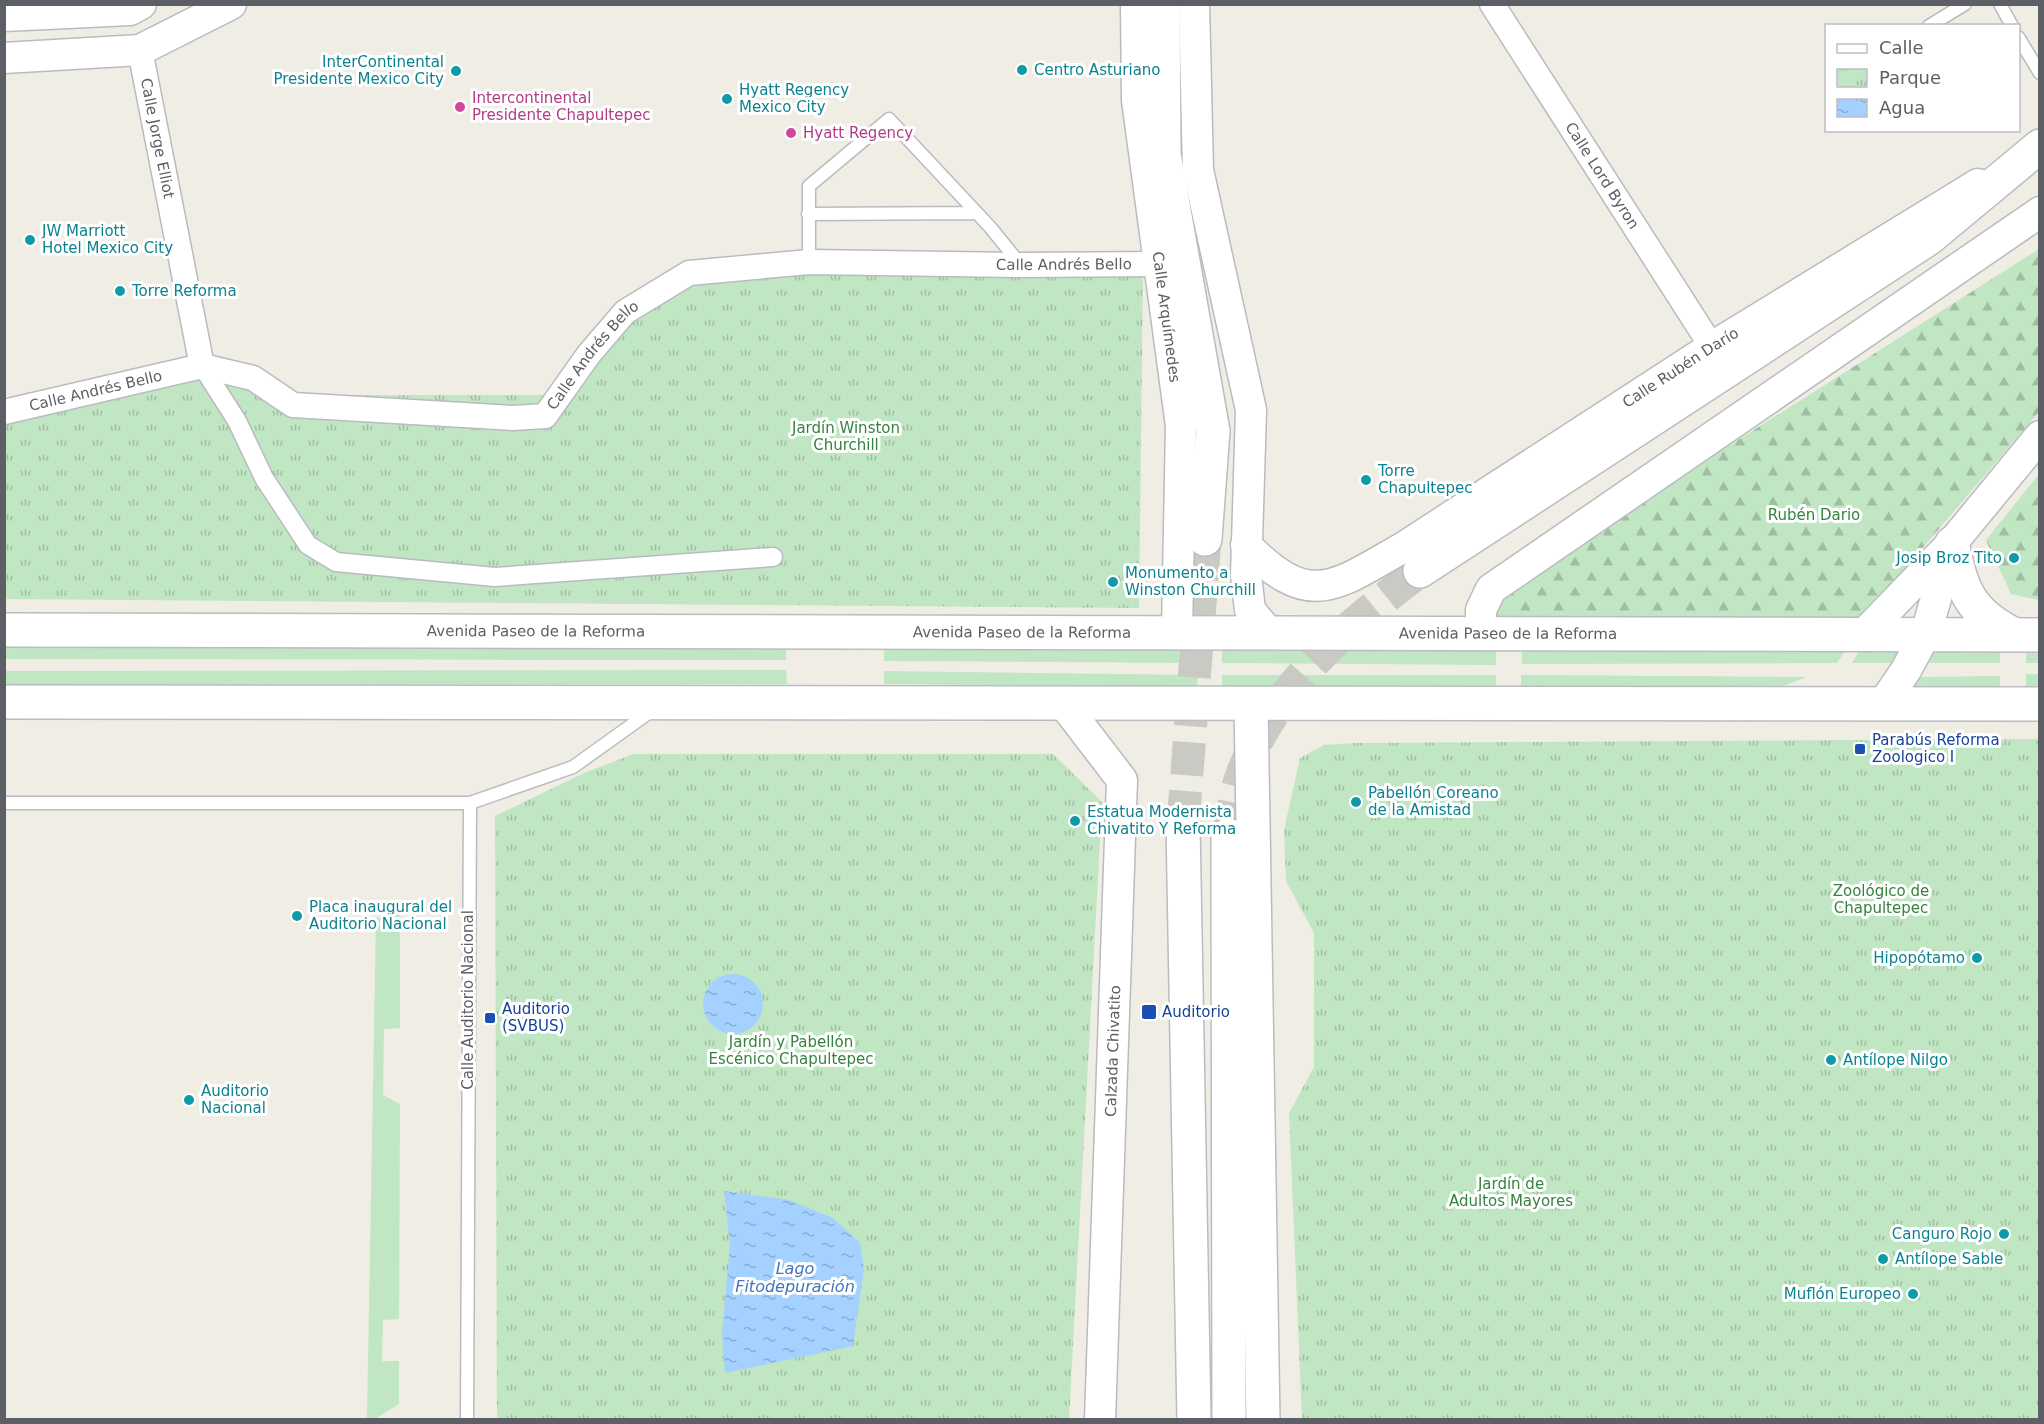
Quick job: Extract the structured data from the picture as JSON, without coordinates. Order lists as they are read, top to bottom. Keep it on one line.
{"streets":{"main road":["Calle Arquímedes","Avenida Paseo de la Reforma"],"street":["Calle Jorge Elliot","Calle Lord Byron","Calle Andrés Bello","Calle Rubén Darío","Calzada Chivatito"],"lane":["Calle Auditorio Nacional"]},"crossings":[["Calle Jorge Elliot","Calle Andrés Bello"],["Calle Lord Byron","Calle Rubén Darío"],["Calle Andrés Bello","Calle Arquímedes"],["Calle Arquímedes","Avenida Paseo de la Reforma"]],"water":["Lago Fitodepuración"],"parks":["Jardín Winston Churchill","Rubén Dario","Zoológico de Chapultepec","Jardín y Pabellón Escénico Chapultepec","Jardín de Adultos Mayores"],"places":{"other":["Centro Asturiano","InterContinental Presidente Mexico City","Hyatt Regency Mexico City","Intercontinental Presidente Chapultepec","Hyatt Regency","JW Marriott Hotel Mexico City","Torre Reforma","Torre Chapultepec","Josip Broz Tito","Monumento a Winston Churchill","Pabellón Coreano de la Amistad","Estatua Modernista Chivatito Y Reforma","Placa inaugural del Auditorio Nacional","Hipopótamo","Antílope Nilgo","Auditorio Nacional","Canguro Rojo","Antílope Sable","Muflón Europeo"],"transit":["Parabús Reforma Zoologico I","Auditorio","Auditorio (SVBUS)"]},"legend":["Calle","Parque","Agua"]}
